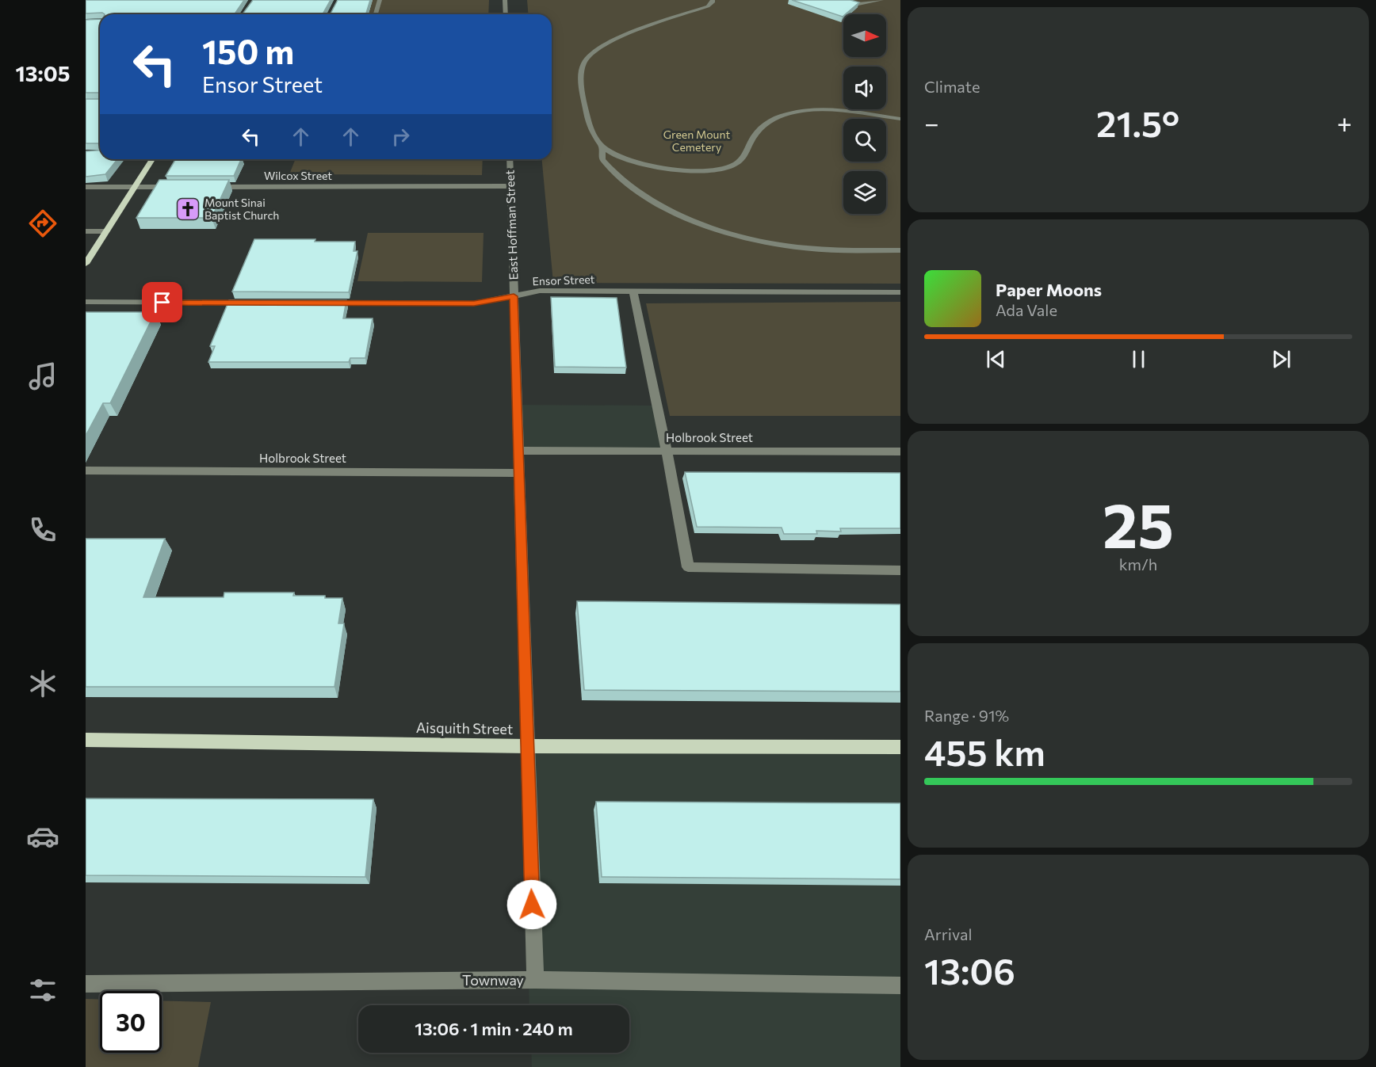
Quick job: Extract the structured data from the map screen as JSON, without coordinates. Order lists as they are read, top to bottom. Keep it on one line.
{"streets":{"main road":["Aisquith Street"],"street":["Wilcox Street","East Hoffman Street","Ensor Street","Holbrook Street","Townway"]},"crossings":[["Wilcox Street","East Hoffman Street"],["East Hoffman Street","Ensor Street"],["East Hoffman Street","Holbrook Street"],["East Hoffman Street","Aisquith Street"],["East Hoffman Street","Townway"]],"parks":["Green Mount Cemetery"],"places":{"church":["Mount Sinai Baptist Church"]},"north":"right","page":{"tabs":"13:05","tile":["Climate",["25","km/h"],["Range · 91%","455 km"],["Arrival","13:06"]],"turn":["150 m","Ensor Street"],"heat":["−","21.5°","+"],"song":["Paper Moons","Ada Vale"],"limit":"30","trip":"13:06 · 1 min · 240 m"}}
